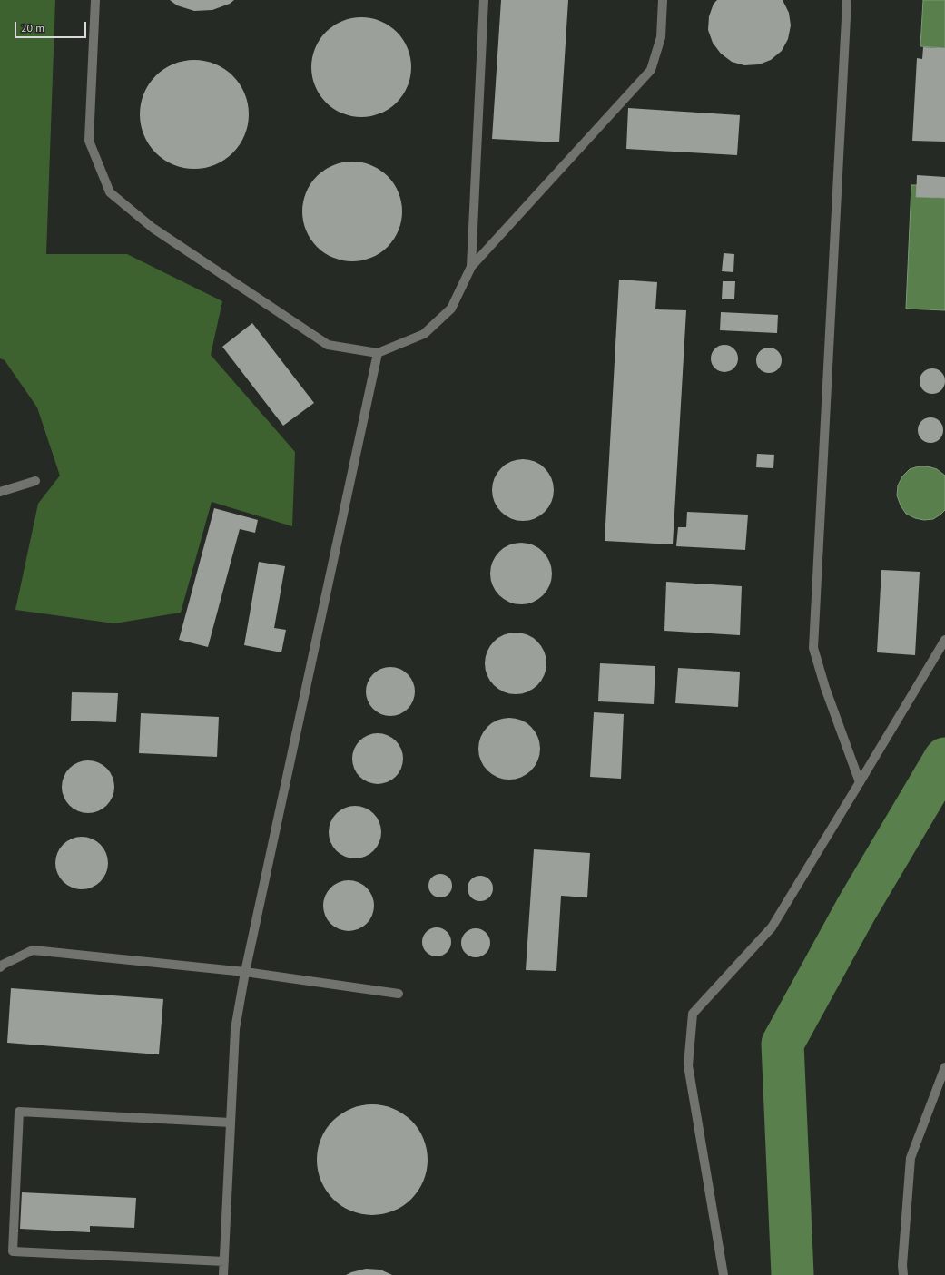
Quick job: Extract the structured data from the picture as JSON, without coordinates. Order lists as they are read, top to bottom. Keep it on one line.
{"scale_bar":"20 m"}
